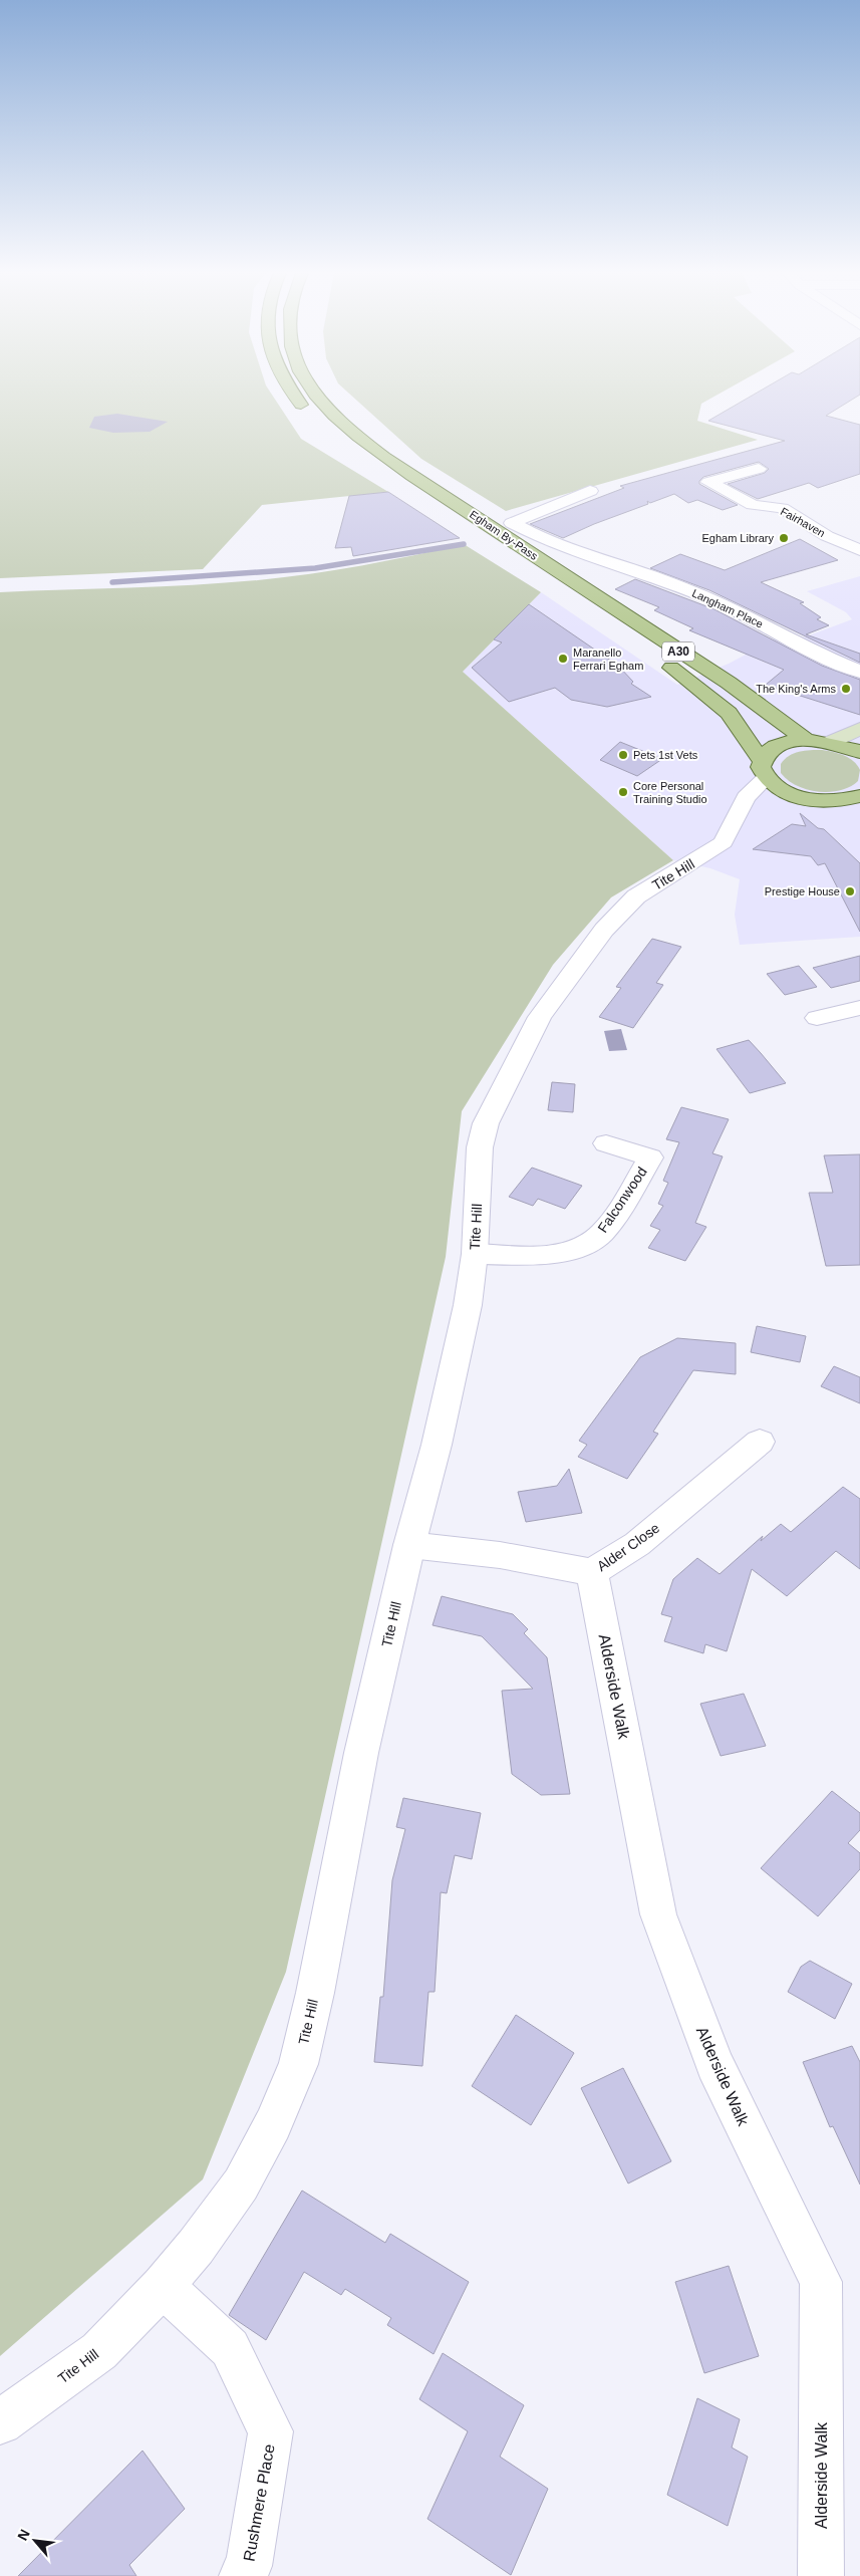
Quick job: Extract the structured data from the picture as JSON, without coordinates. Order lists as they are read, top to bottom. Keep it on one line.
{"streets":{"main road":["Egham By-Pass","A30"],"street":["Fairhaven","Langham Place","Tite Hill","Falconwood","Alder Close","Alderside Walk","Rushmere Place"]},"crossings":[["Egham By-Pass","Tite Hill"],["Tite Hill","Falconwood"],["Tite Hill","Alder Close"],["Tite Hill","Rushmere Place"],["Alder Close","Alderside Walk"]],"places":["Egham Library","Maranello Ferrari Egham","The King's Arms","Pets 1st Vets","Core Personal Training Studio","Prestige House"],"north":"top left"}
